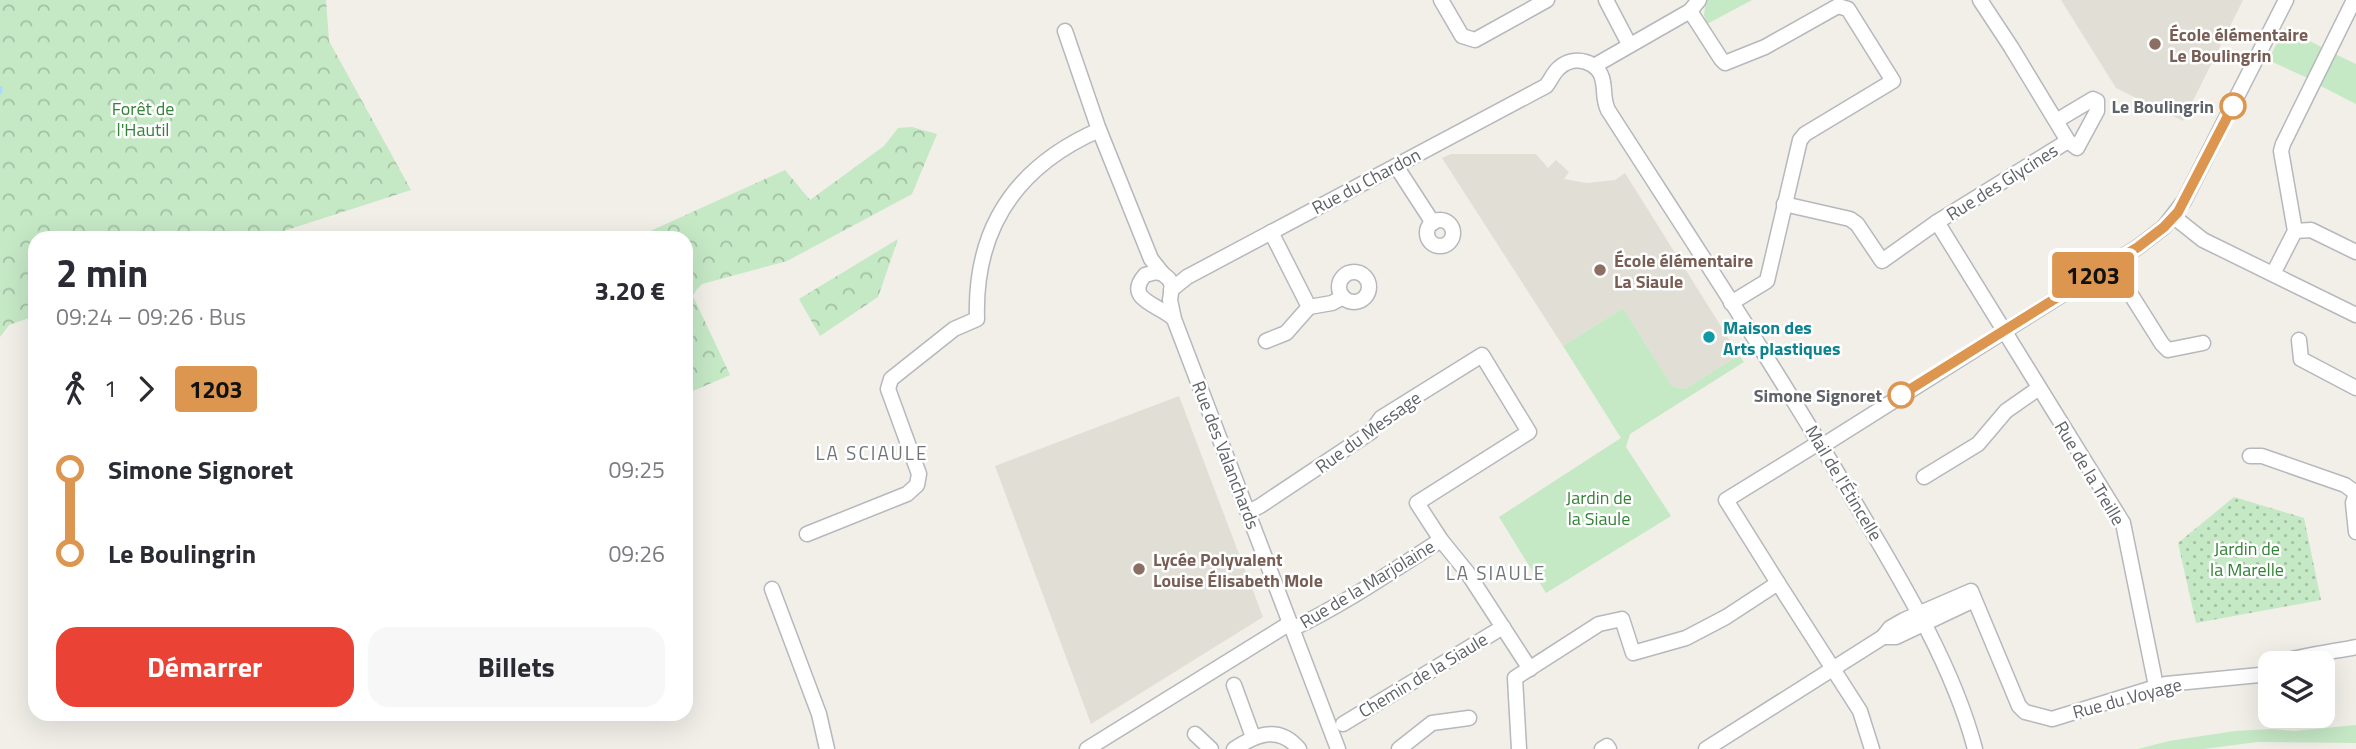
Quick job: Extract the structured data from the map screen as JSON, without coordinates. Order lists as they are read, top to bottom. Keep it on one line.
{"streets":{"street":["Rue du Chardon","Rue des Glycines","Rue du Message","Rue des Valanchards","Rue de la Treille","Mail de l'Étincelle","Rue de la Marjolaine","Chemin de la Siaule","Rue du Voyage"]},"crossings":[["Rue du Chardon","Rue des Valanchards"],["Rue du Chardon","Mail de l'Étincelle"],["Rue des Glycines","Rue de la Treille"],["Rue du Message","Rue des Valanchards"],["Rue du Message","Rue de la Marjolaine"],["Rue des Valanchards","Rue de la Marjolaine"],["Rue de la Treille","Rue du Voyage"],["Mail de l'Étincelle","Rue du Voyage"],["Rue de la Marjolaine","Chemin de la Siaule"]],"districts":["LA SCIAULE","LA SIAULE"],"parks":["Forêt de l'Hautil","Jardin de la Siaule","Jardin de la Marelle"],"places":["École élémentaire Le Boulingrin","Le Boulingrin","École élémentaire La Siaule","Maison des Arts plastiques","Simone Signoret","Lycée Polyvalent Louise Élisabeth Mole"],"lines":["bus line 1203"],"page":{"on_map":"1203","heading":["2 min","09:24 – 09:26 · Bus","3.20 €"],"legs":["1","1203"],"list":[{"name":"Simone Signoret","value":"09:25"},{"name":"Le Boulingrin","value":"09:26"}],"buttons":["Démarrer","Billets"]}}
